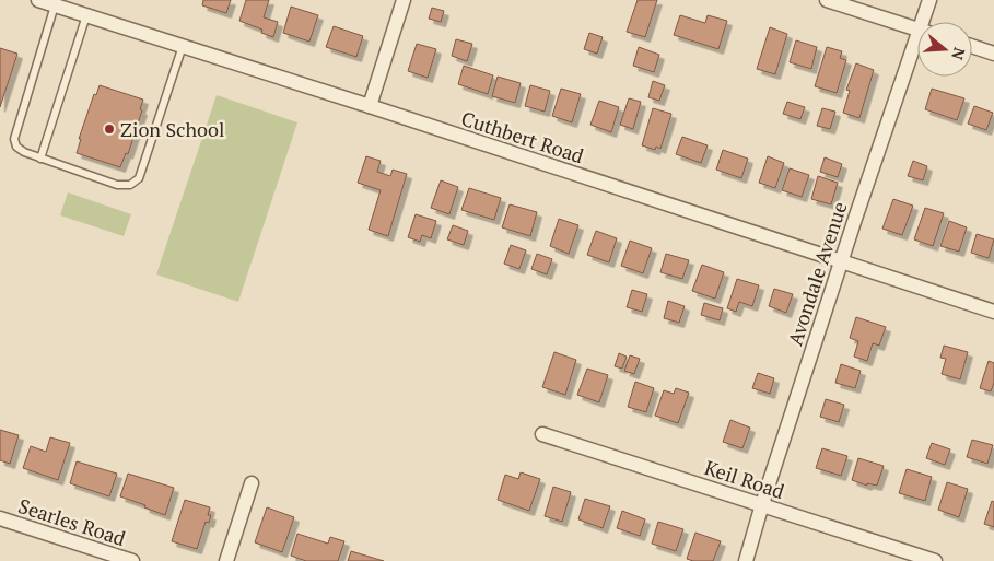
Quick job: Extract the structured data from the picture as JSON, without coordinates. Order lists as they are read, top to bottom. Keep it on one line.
{"streets":{"street":["Cuthbert Road","Avondale Avenue","Keil Road","Searles Road"]},"crossings":[["Cuthbert Road","Avondale Avenue"],["Avondale Avenue","Keil Road"]],"places":["Zion School"],"north":"right"}
